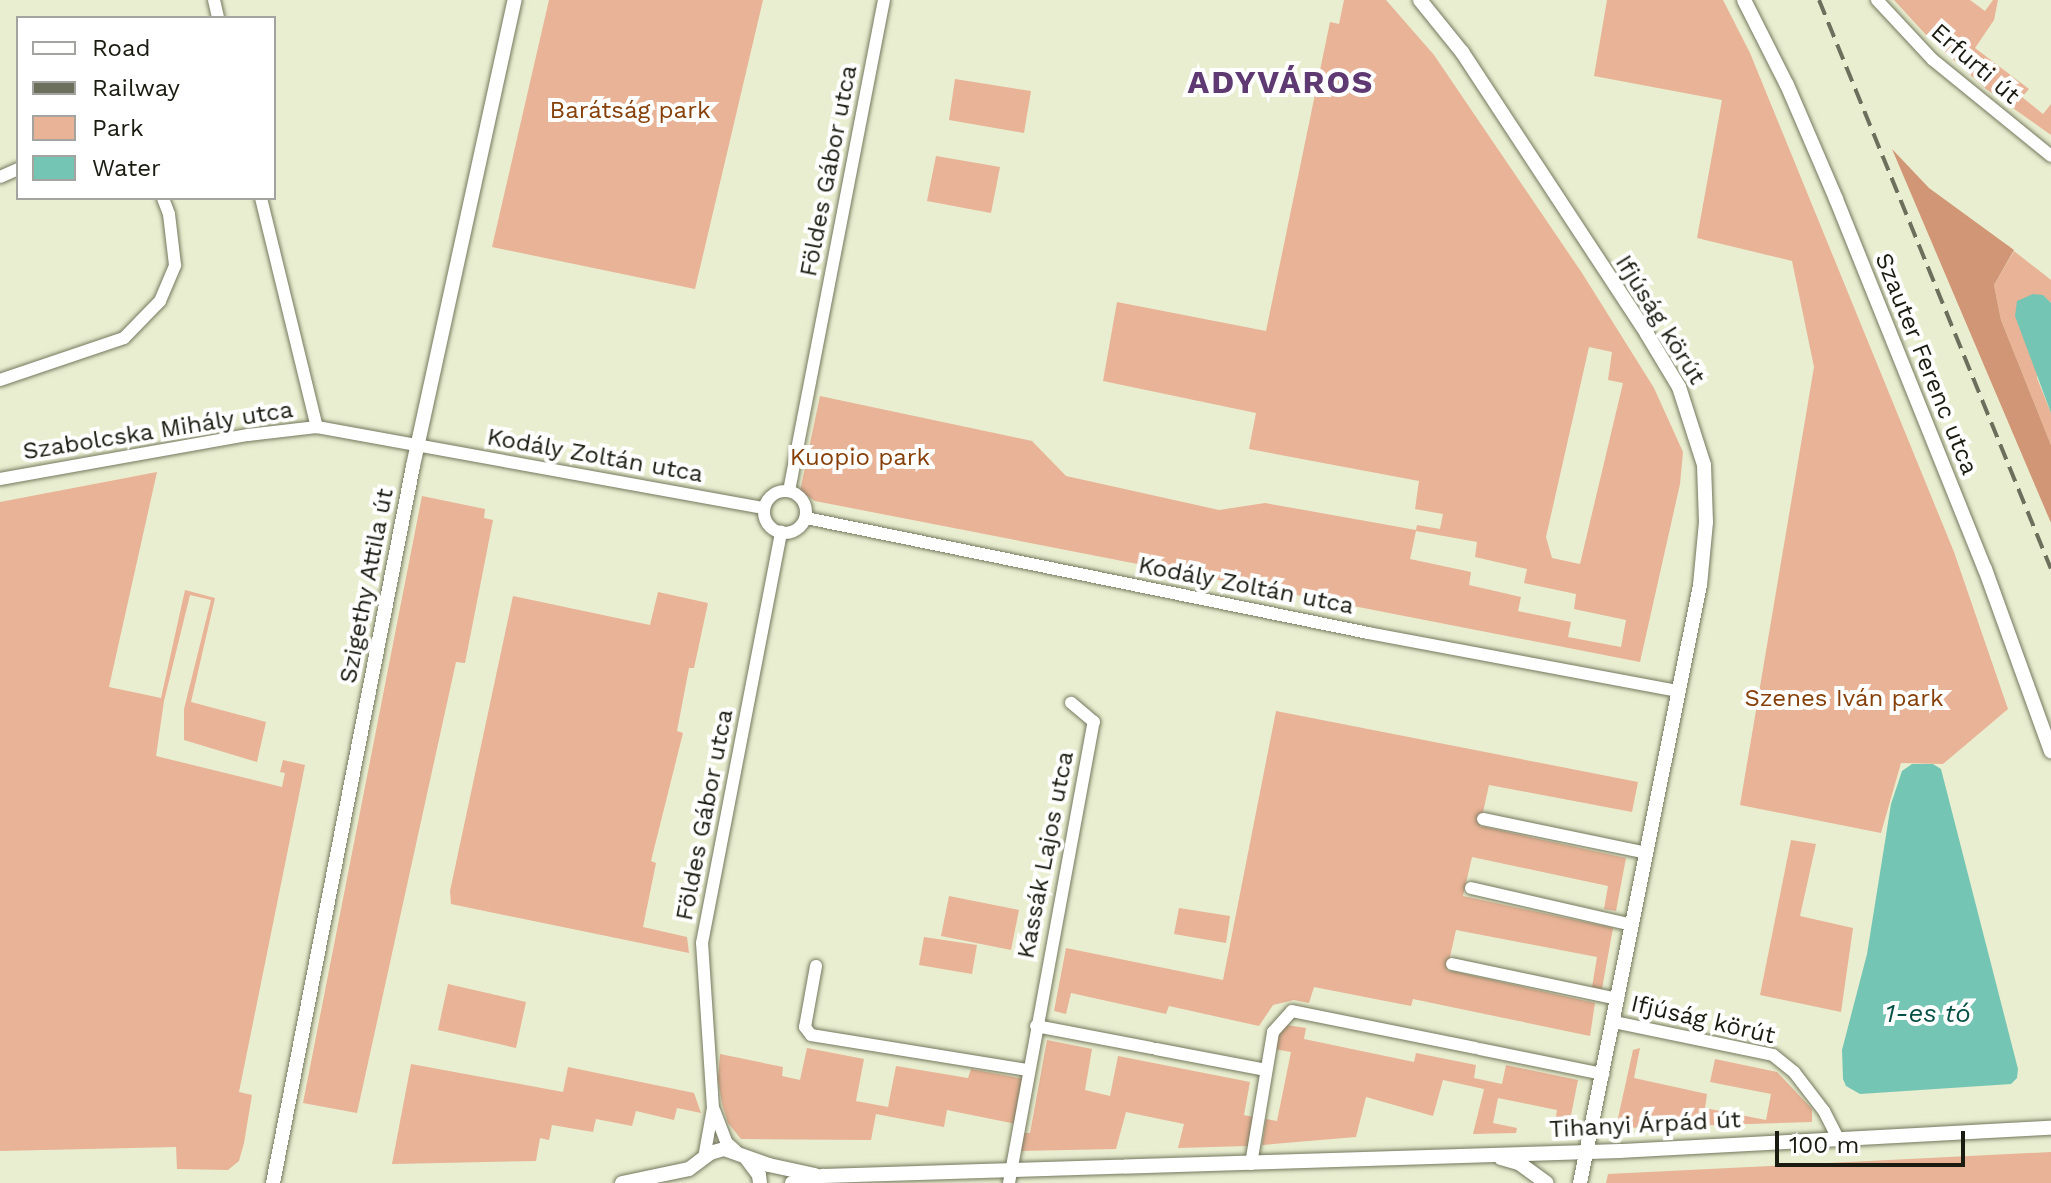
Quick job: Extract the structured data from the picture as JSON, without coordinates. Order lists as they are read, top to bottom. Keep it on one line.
{"streets":{"street":["Erfurti út","Földes Gábor utca","Ifjúság körút","Szauter Ferenc utca","Szabolcska Mihály utca","Kodály Zoltán utca","Szigethy Attila út","Kassák Lajos utca","Tihanyi Árpád út"]},"crossings":[["Földes Gábor utca","Kodály Zoltán utca"],["Földes Gábor utca","Tihanyi Árpád út"],["Ifjúság körút","Kodály Zoltán utca"],["Ifjúság körút","Tihanyi Árpád út"],["Szabolcska Mihály utca","Kodály Zoltán utca"],["Szabolcska Mihály utca","Szigethy Attila út"],["Kodály Zoltán utca","Szigethy Attila út"]],"districts":["ADYVÁROS"],"water":["1-es tó"],"parks":["Barátság park","Kuopio park","Szenes Iván park"],"legend":["Road","Railway","Park","Water"],"scale_bar":"100 m"}
